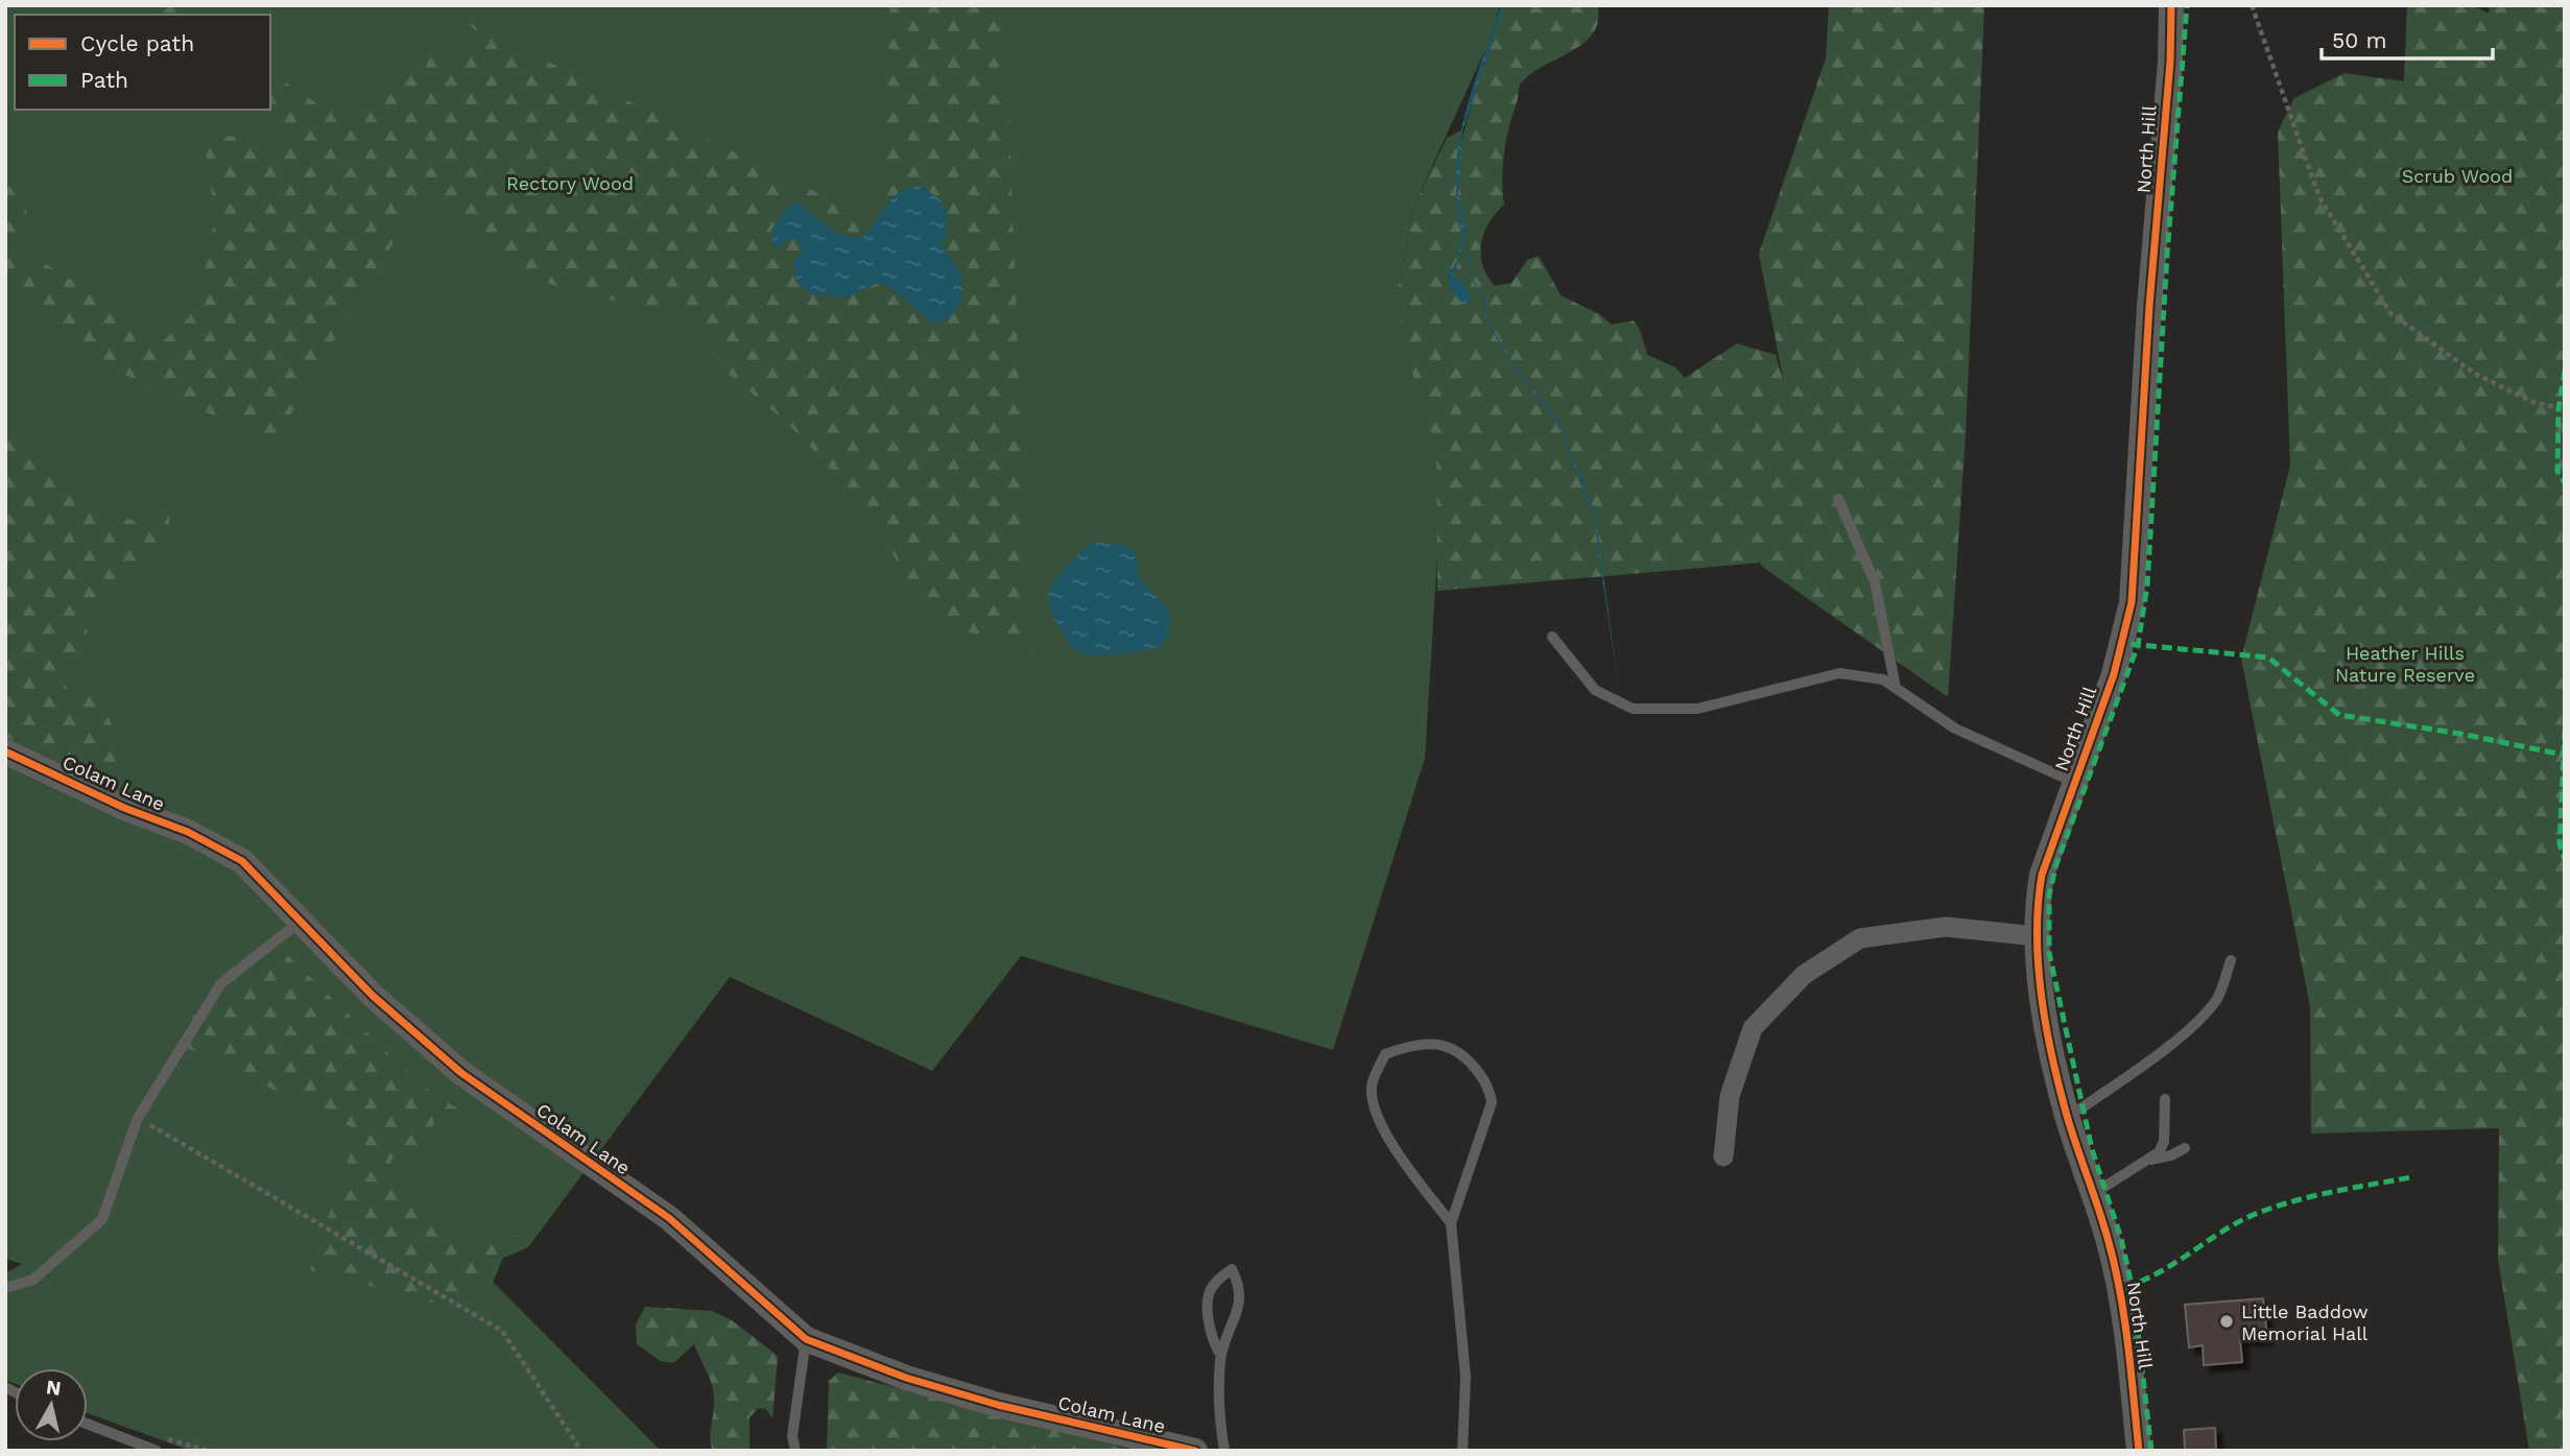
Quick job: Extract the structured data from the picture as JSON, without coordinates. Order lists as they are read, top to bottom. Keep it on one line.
{"streets":{"street":["North Hill","Colam Lane"]},"parks":["Scrub Wood","Rectory Wood","Heather Hills Nature Reserve"],"places":["Little Baddow Memorial Hall"],"legend":["Cycle path","Path"],"scale_bar":"50 m","north":"top"}
